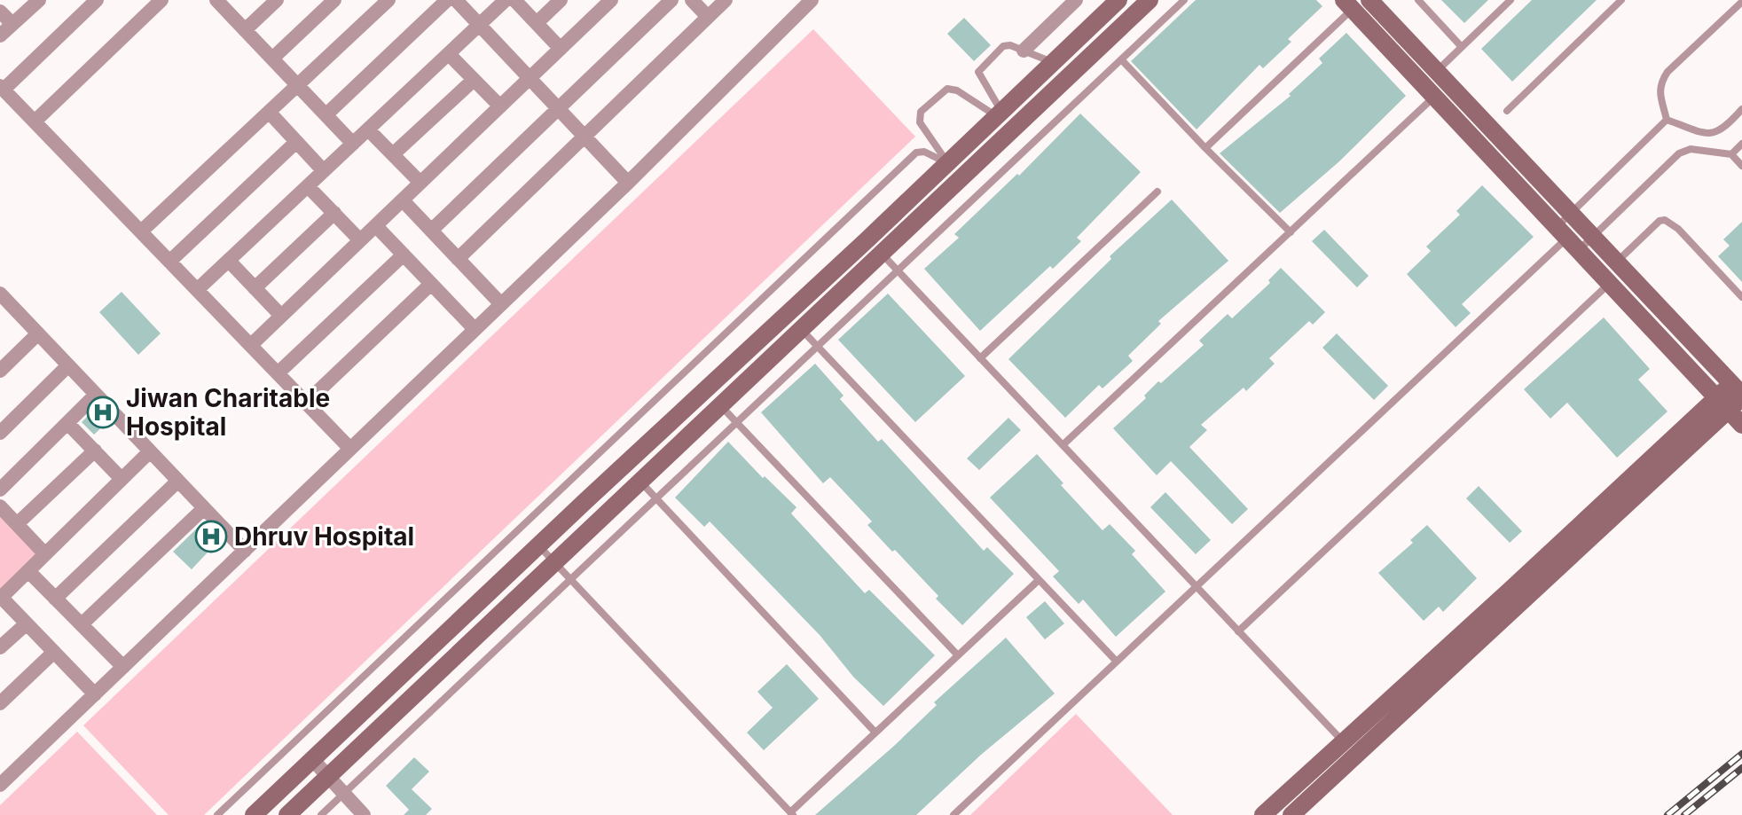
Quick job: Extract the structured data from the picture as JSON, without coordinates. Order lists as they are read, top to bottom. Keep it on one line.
{"places":{"hospital":["Jiwan Charitable Hospital","Dhruv Hospital"]}}
